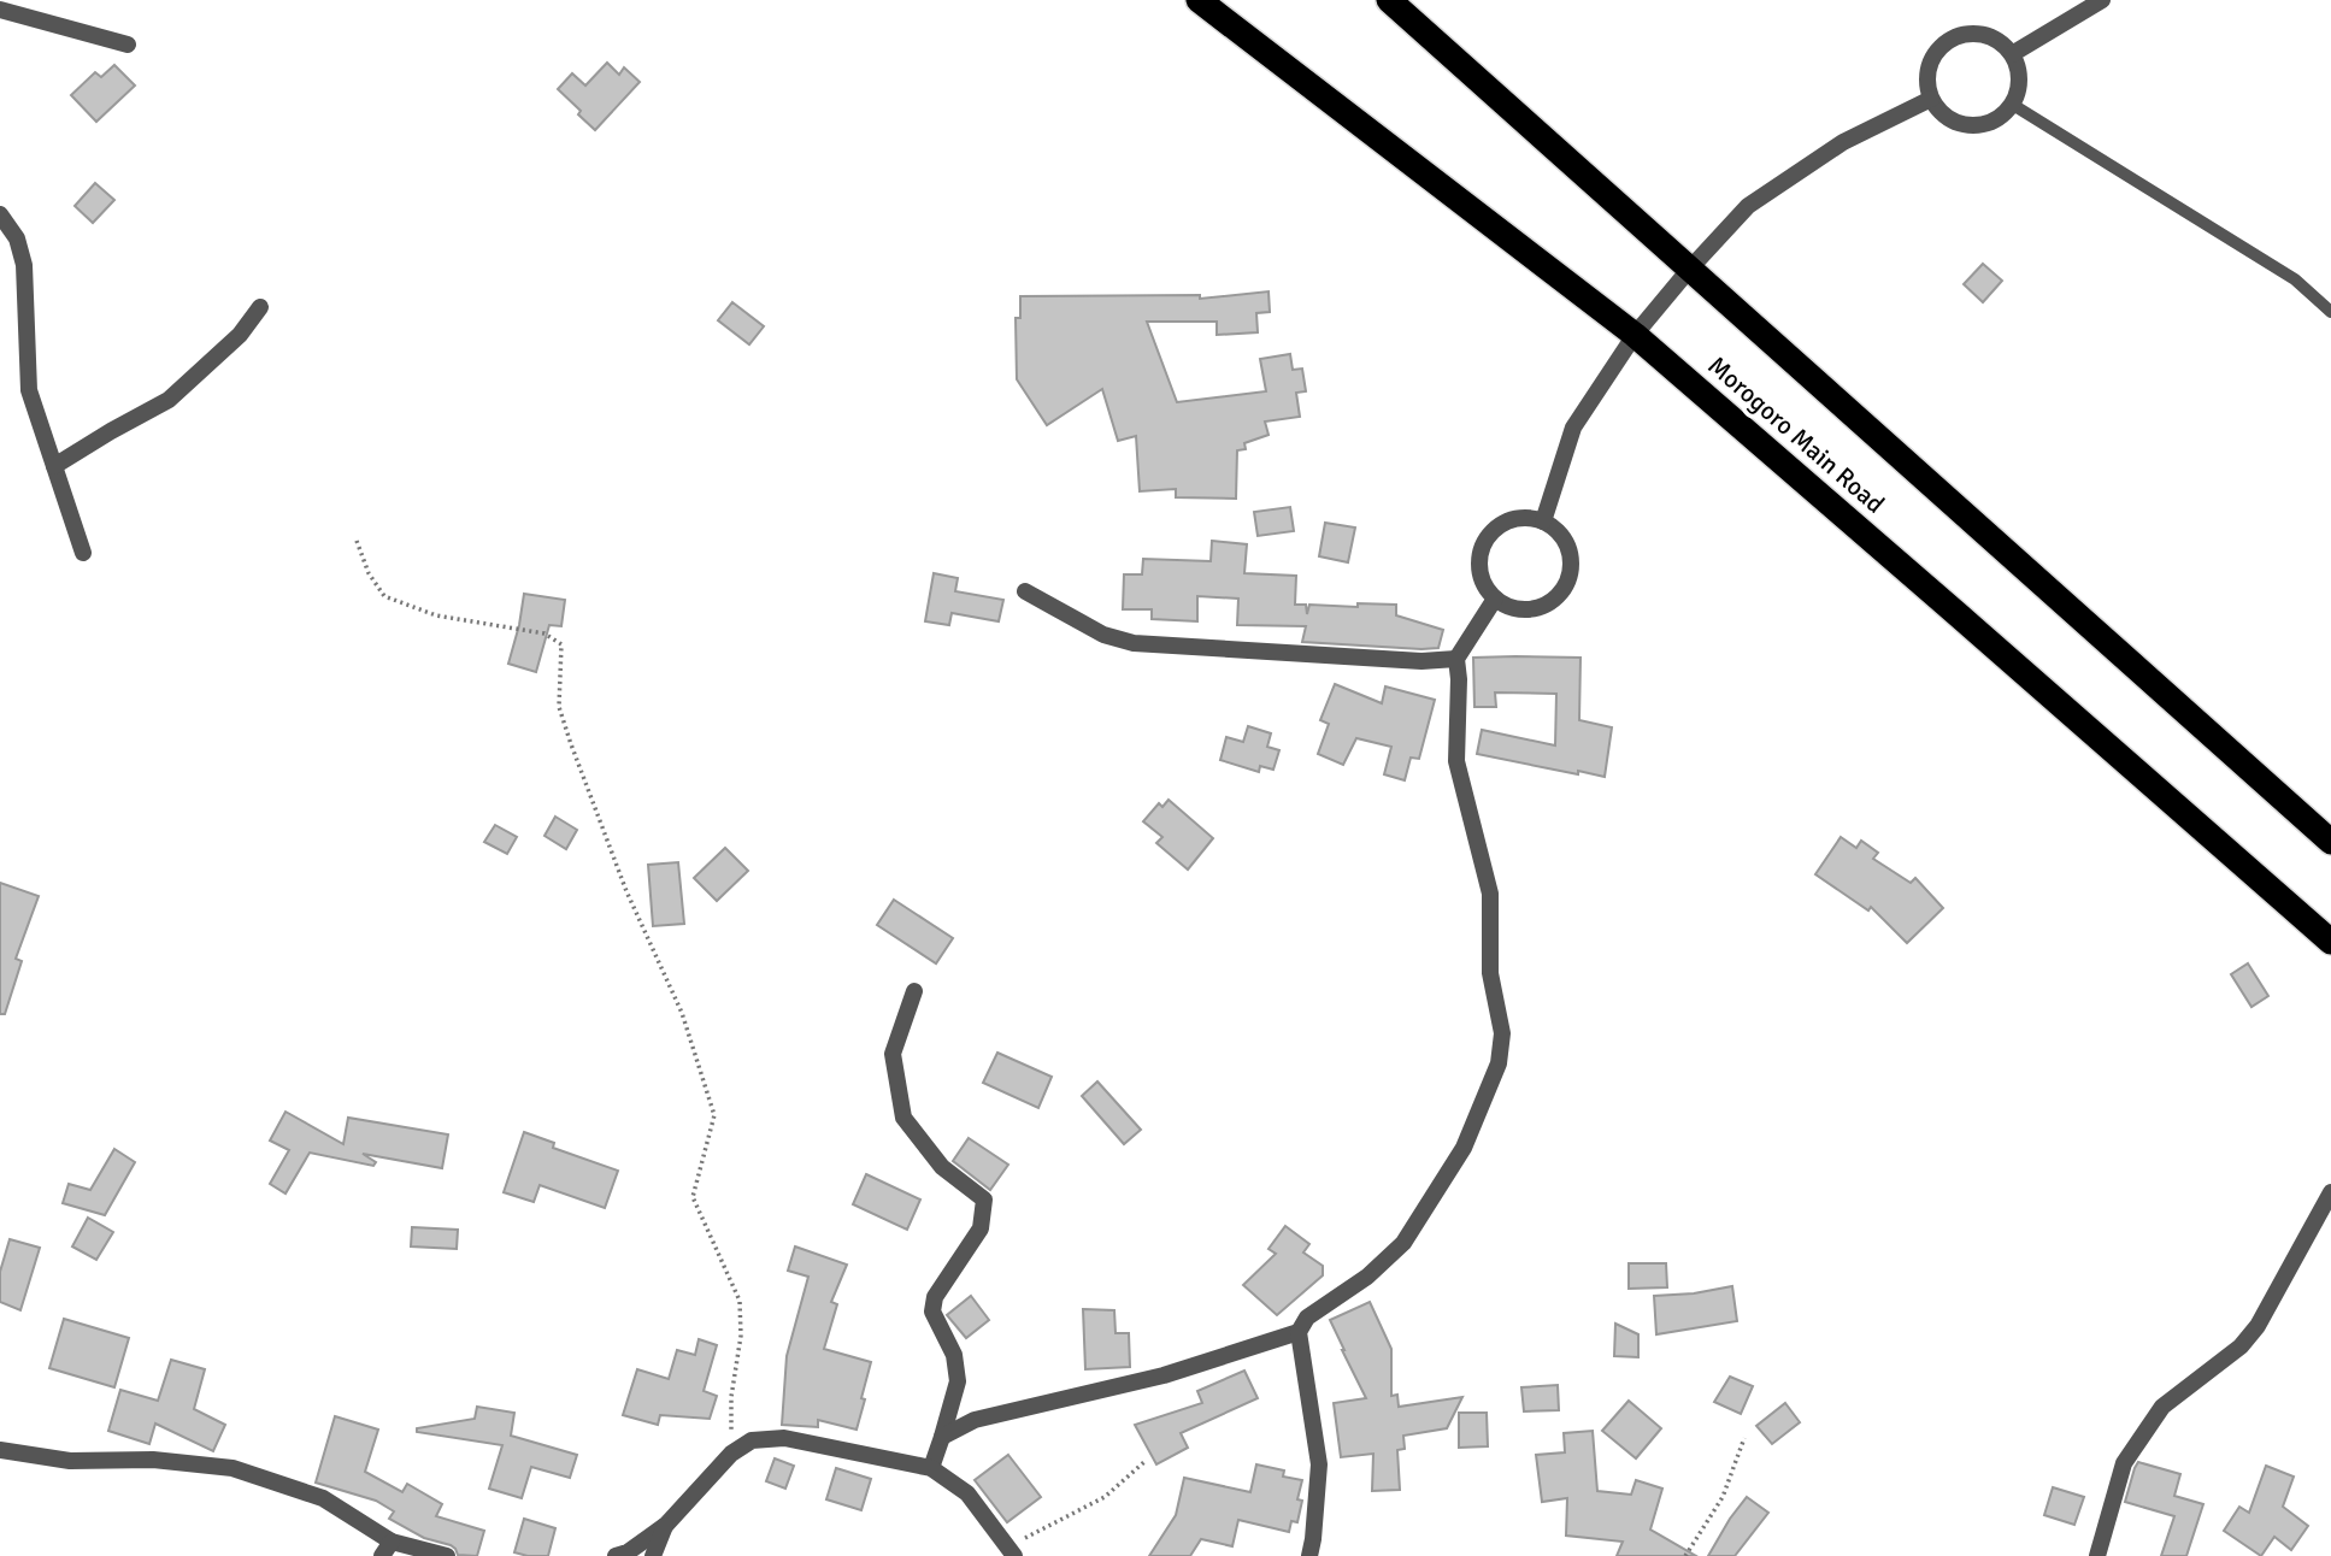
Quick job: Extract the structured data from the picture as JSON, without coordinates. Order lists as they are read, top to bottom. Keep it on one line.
{"streets":{"highway":["Morogoro Main Road"]}}
